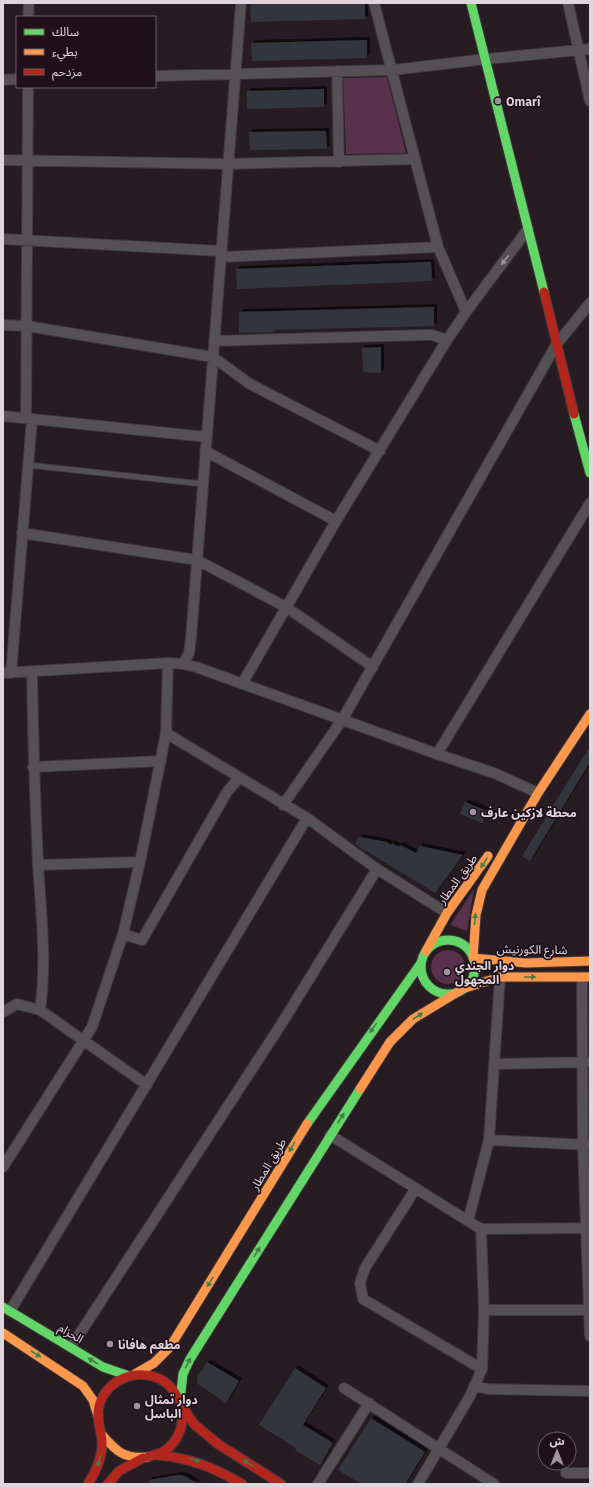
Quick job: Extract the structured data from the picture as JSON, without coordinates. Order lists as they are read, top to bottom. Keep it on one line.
{"streets":{"main road":["طريق المطار","شارع الكورنيش","الحزام"]},"crossings":[["طريق المطار","شارع الكورنيش"],["طريق المطار","الحزام"]],"places":["Omarî","محطة لازكين عارف","دوار الجندي المجهول","مطعم هافانا","دوار تمثال الباسل"],"legend":["سالك","بطيء","مزدحم"],"north":"top"}
